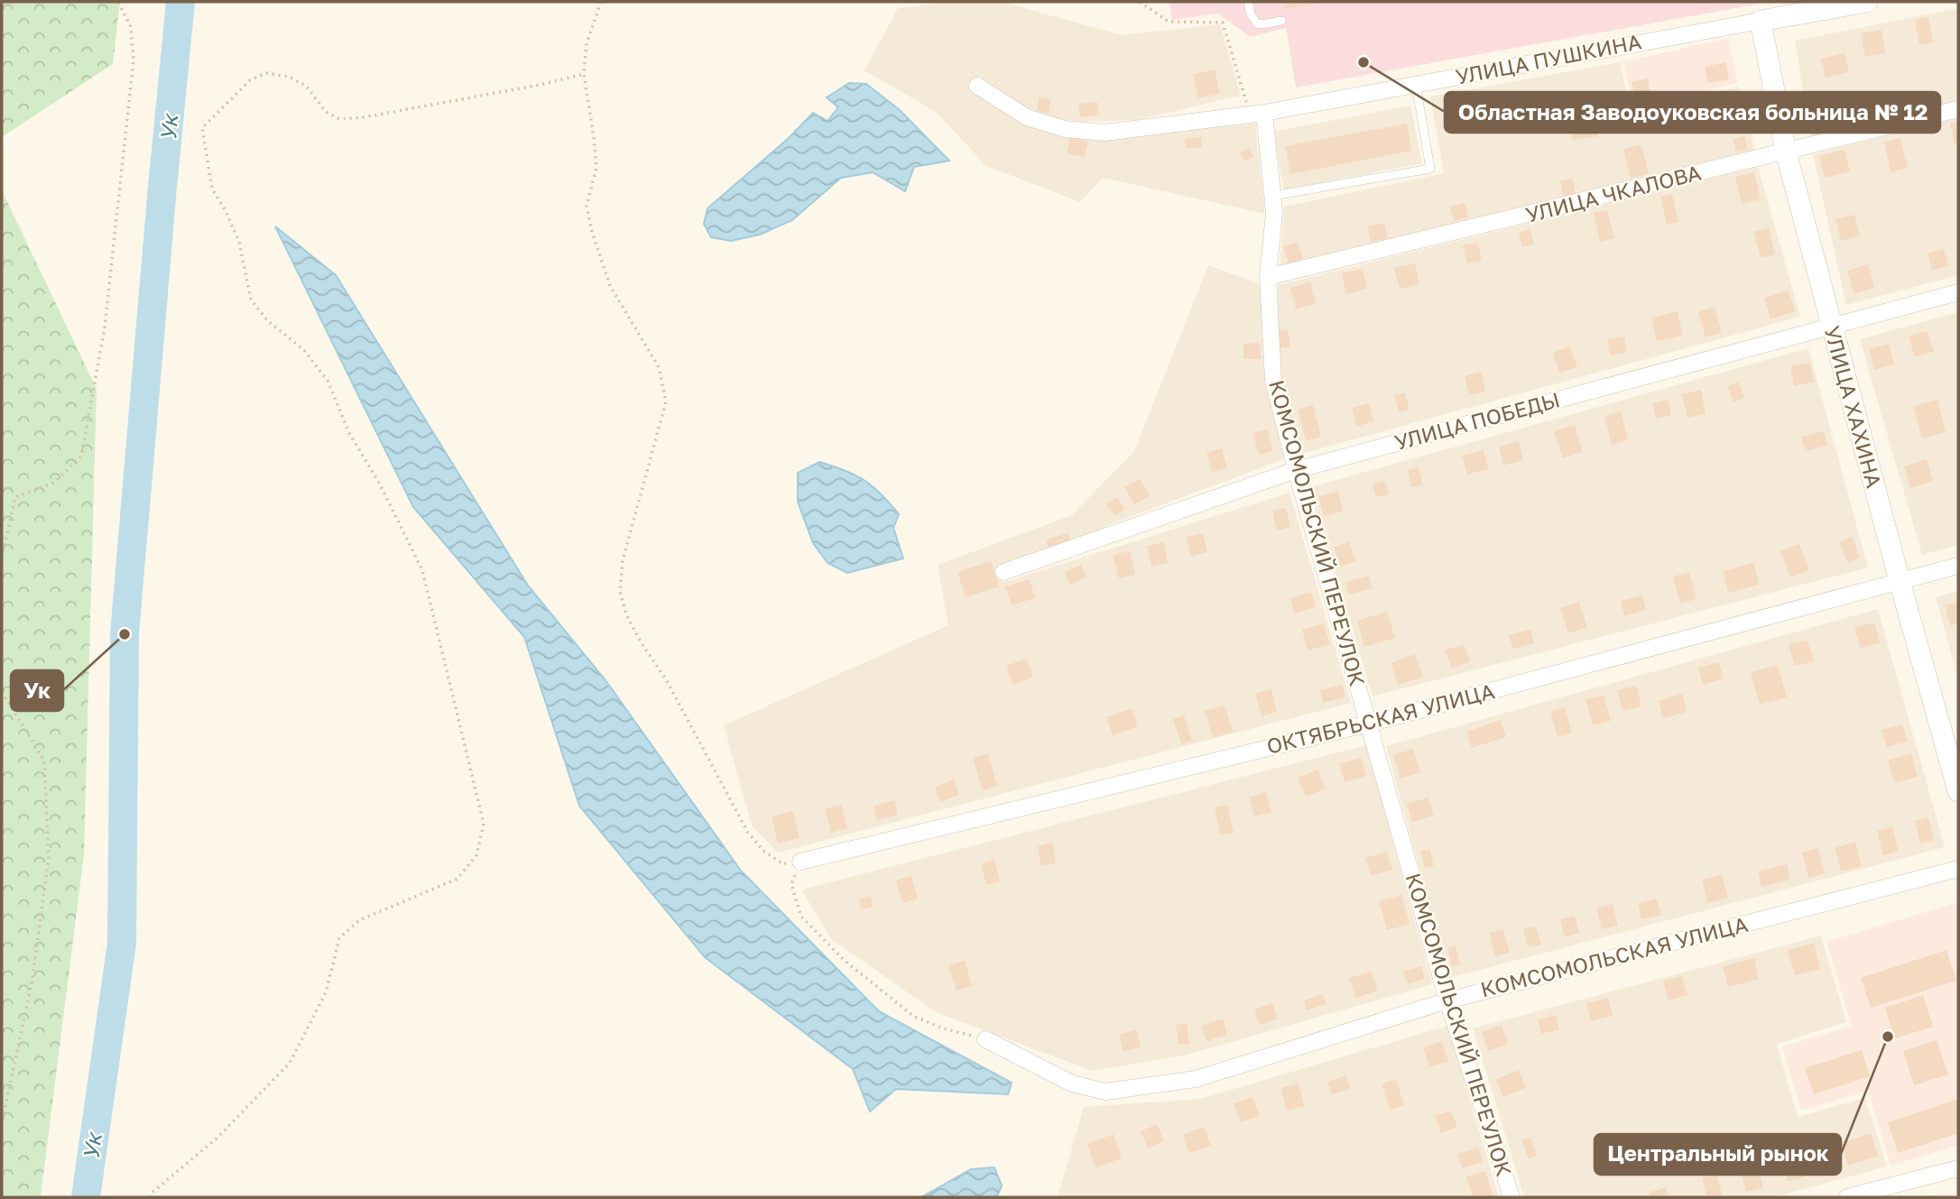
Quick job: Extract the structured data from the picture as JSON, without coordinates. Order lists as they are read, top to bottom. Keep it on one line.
{"streets":{"street":["УЛИЦА ПУШКИНА","УЛИЦА ЧКАЛОВА","УЛИЦА ХАХИНА","УЛИЦА ПОБЕДЫ","КОМСОМОЛЬСКИЙ ПЕРЕУЛОК","ОКТЯБРЬСКАЯ УЛИЦА","КОМСОМОЛЬСКАЯ УЛИЦА"]},"crossings":[["УЛИЦА ПУШКИНА","УЛИЦА ХАХИНА"],["УЛИЦА ПУШКИНА","КОМСОМОЛЬСКИЙ ПЕРЕУЛОК"],["УЛИЦА ЧКАЛОВА","УЛИЦА ХАХИНА"],["УЛИЦА ЧКАЛОВА","КОМСОМОЛЬСКИЙ ПЕРЕУЛОК"],["УЛИЦА ХАХИНА","УЛИЦА ПОБЕДЫ"],["УЛИЦА ХАХИНА","ОКТЯБРЬСКАЯ УЛИЦА"],["УЛИЦА ПОБЕДЫ","КОМСОМОЛЬСКИЙ ПЕРЕУЛОК"],["КОМСОМОЛЬСКИЙ ПЕРЕУЛОК","ОКТЯБРЬСКАЯ УЛИЦА"],["КОМСОМОЛЬСКИЙ ПЕРЕУЛОК","КОМСОМОЛЬСКАЯ УЛИЦА"]],"water":["Ук"],"places":["Областная Заводоуковская больница № 12","Ук","Центральный рынок"]}
